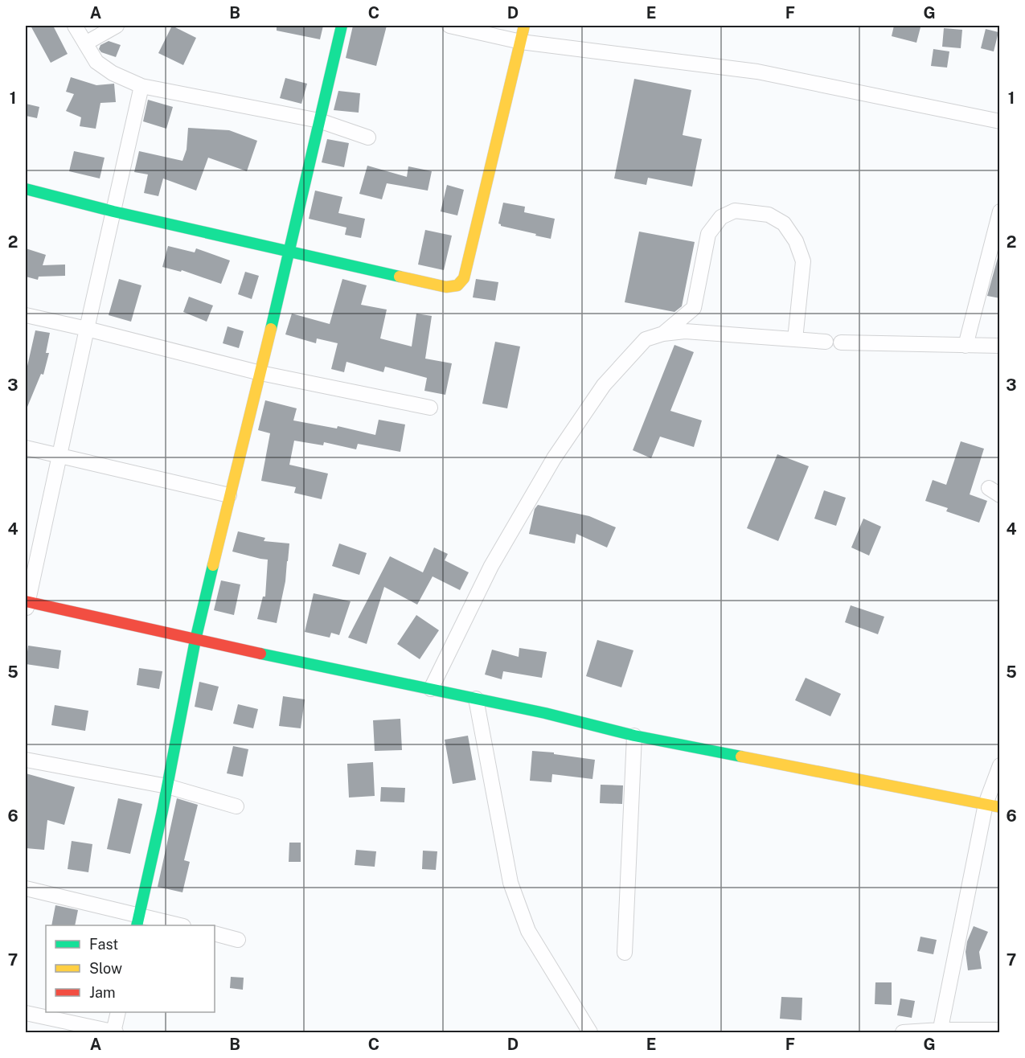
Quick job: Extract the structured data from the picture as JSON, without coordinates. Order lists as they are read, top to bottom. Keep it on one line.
{"legend":["Fast","Slow","Jam"],"grid":{"columns":["A","B","C","D","E","F","G"],"rows":["1","2","3","4","5","6","7"]}}
